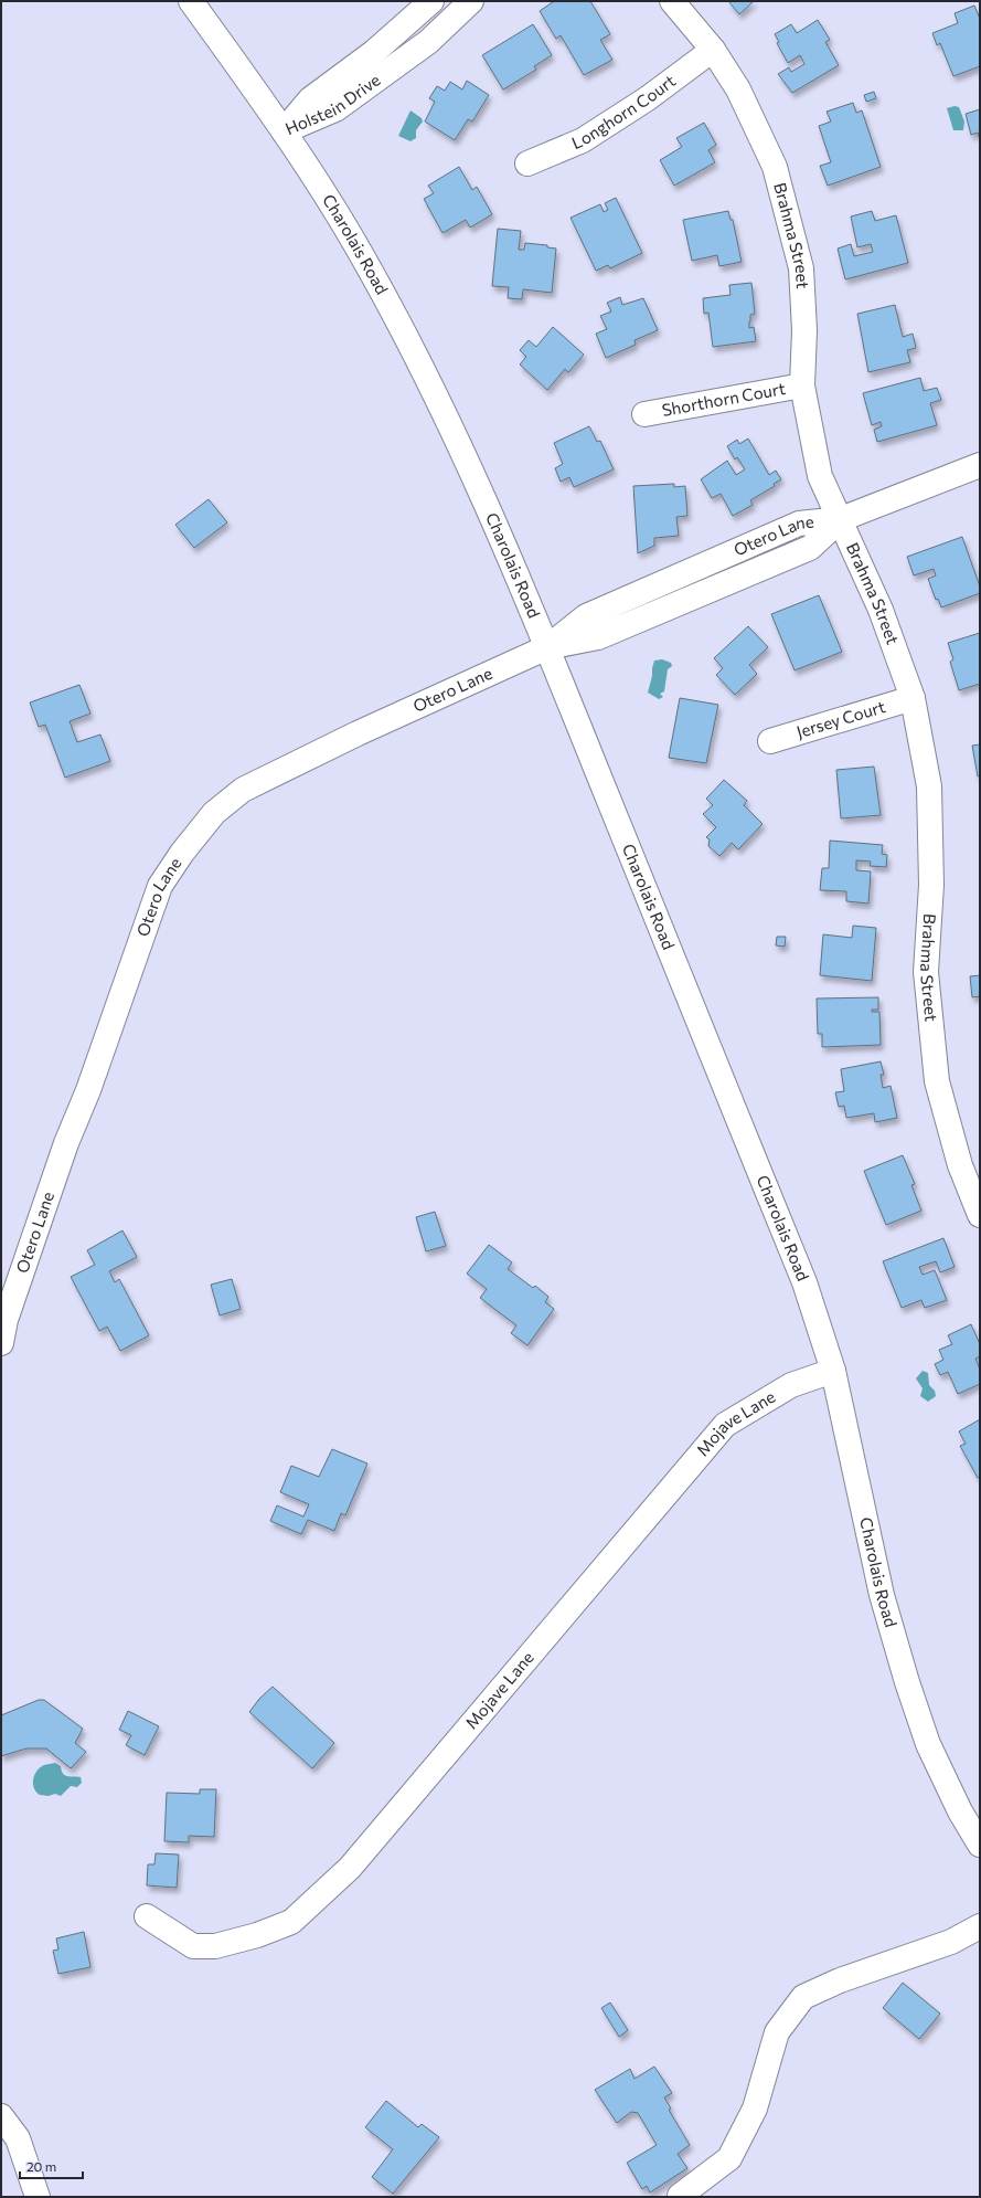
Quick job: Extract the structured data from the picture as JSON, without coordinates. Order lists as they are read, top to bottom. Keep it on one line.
{"streets":{"street":["Holstein Drive","Longhorn Court","Brahma Street","Charolais Road","Shorthorn Court","Otero Lane","Jersey Court","Mojave Lane"]},"crossings":[["Holstein Drive","Charolais Road"],["Longhorn Court","Brahma Street"],["Brahma Street","Shorthorn Court"],["Brahma Street","Otero Lane"],["Brahma Street","Jersey Court"],["Charolais Road","Otero Lane"],["Charolais Road","Mojave Lane"]],"scale_bar":"20 m"}
